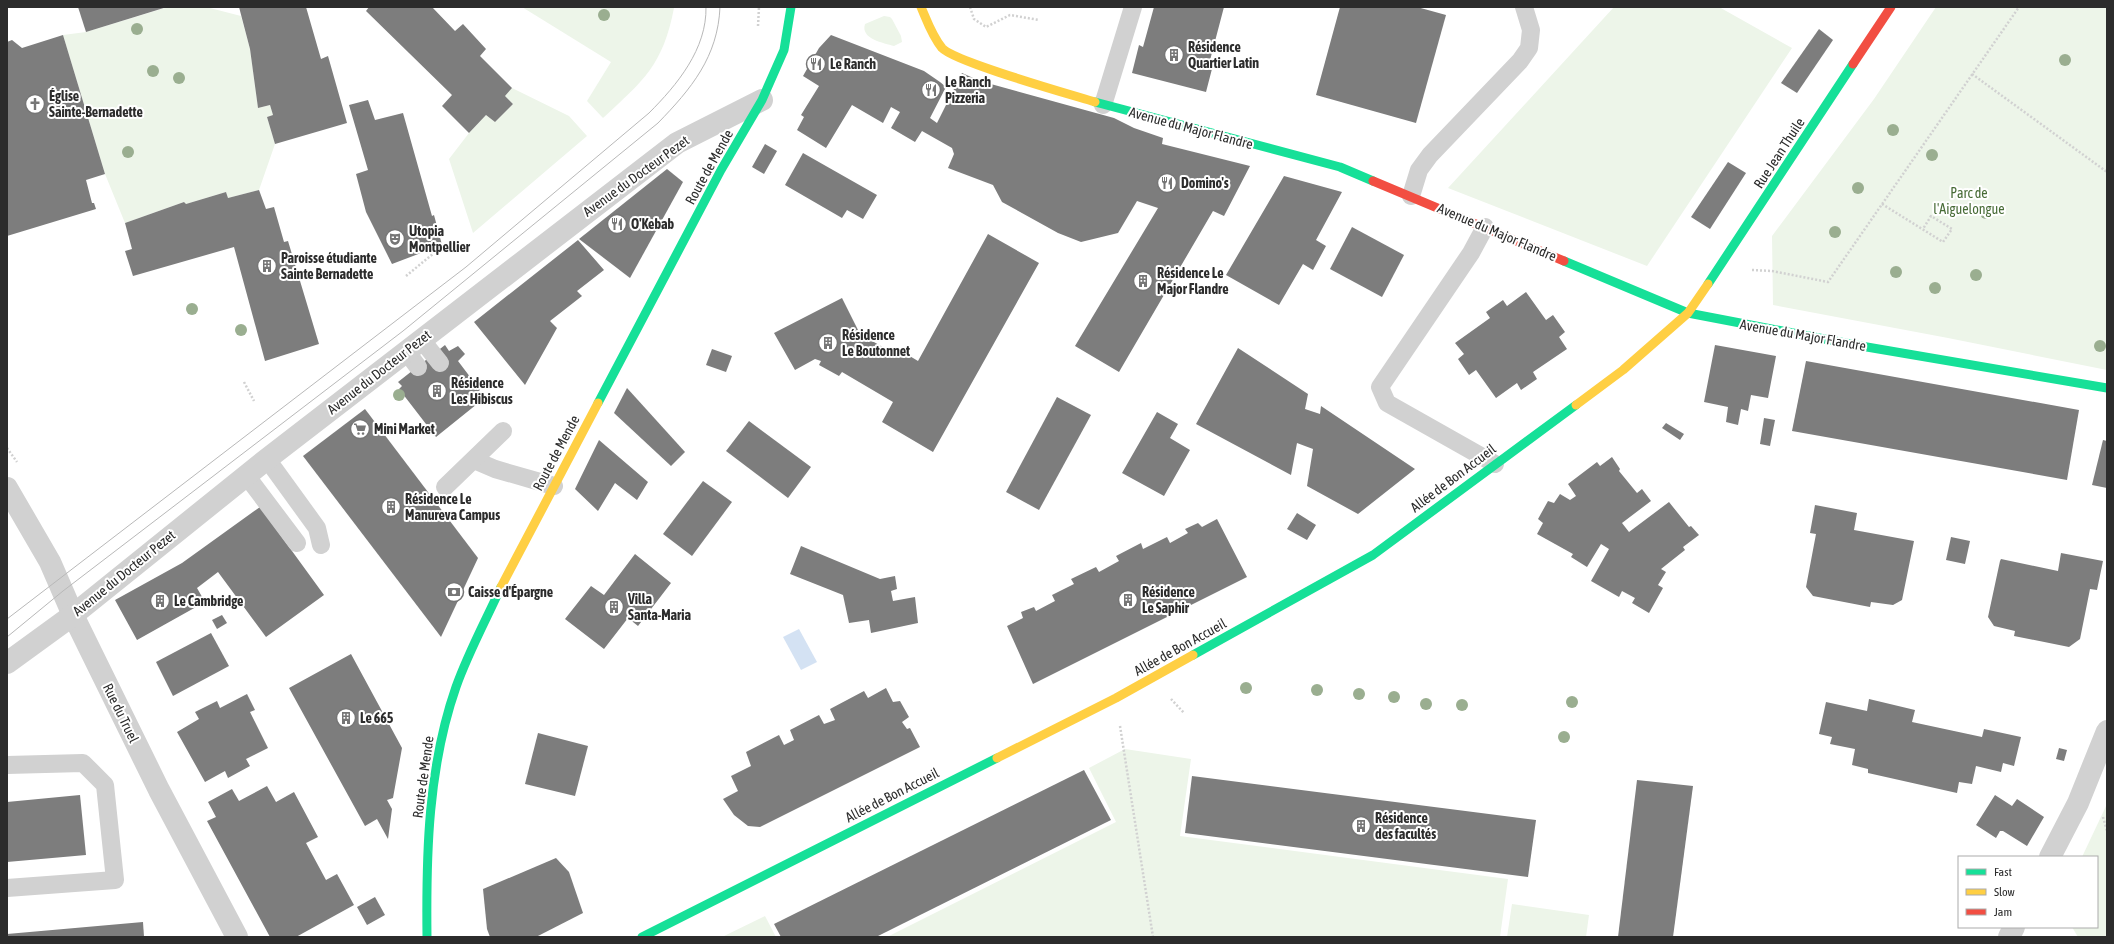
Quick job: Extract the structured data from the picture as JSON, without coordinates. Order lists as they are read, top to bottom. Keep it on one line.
{"streets":{"street":["Avenue du Major Flandre","Rue Jean Thuile","Route de Mende","Avenue du Docteur Pezet","Allée de Bon Accueil","Rue du Truel"]},"crossings":[["Avenue du Major Flandre","Rue Jean Thuile"],["Avenue du Major Flandre","Allée de Bon Accueil"],["Rue Jean Thuile","Allée de Bon Accueil"],["Route de Mende","Avenue du Docteur Pezet"],["Avenue du Docteur Pezet","Rue du Truel"]],"parks":["Parc de l'Aiguelongue"],"places":{"building":["Résidence Quartier Latin","Paroisse étudiante Sainte Bernadette","Résidence Le Major Flandre","Résidence Le Boutonnet","Résidence Les Hibiscus","Résidence Le Manureva Campus","Résidence Le Saphir","Le Cambridge","Villa Santa-Maria","Le 665","Résidence des facultés"],"restaurant":["Le Ranch","Le Ranch Pizzeria","Domino's","O'Kebab"],"church":["Église Sainte-Bernadette"],"theatre":["Utopia Montpellier"],"supermarket":["Mini Market"],"bank":["Caisse d'Épargne"]},"legend":["Fast","Slow","Jam"]}
